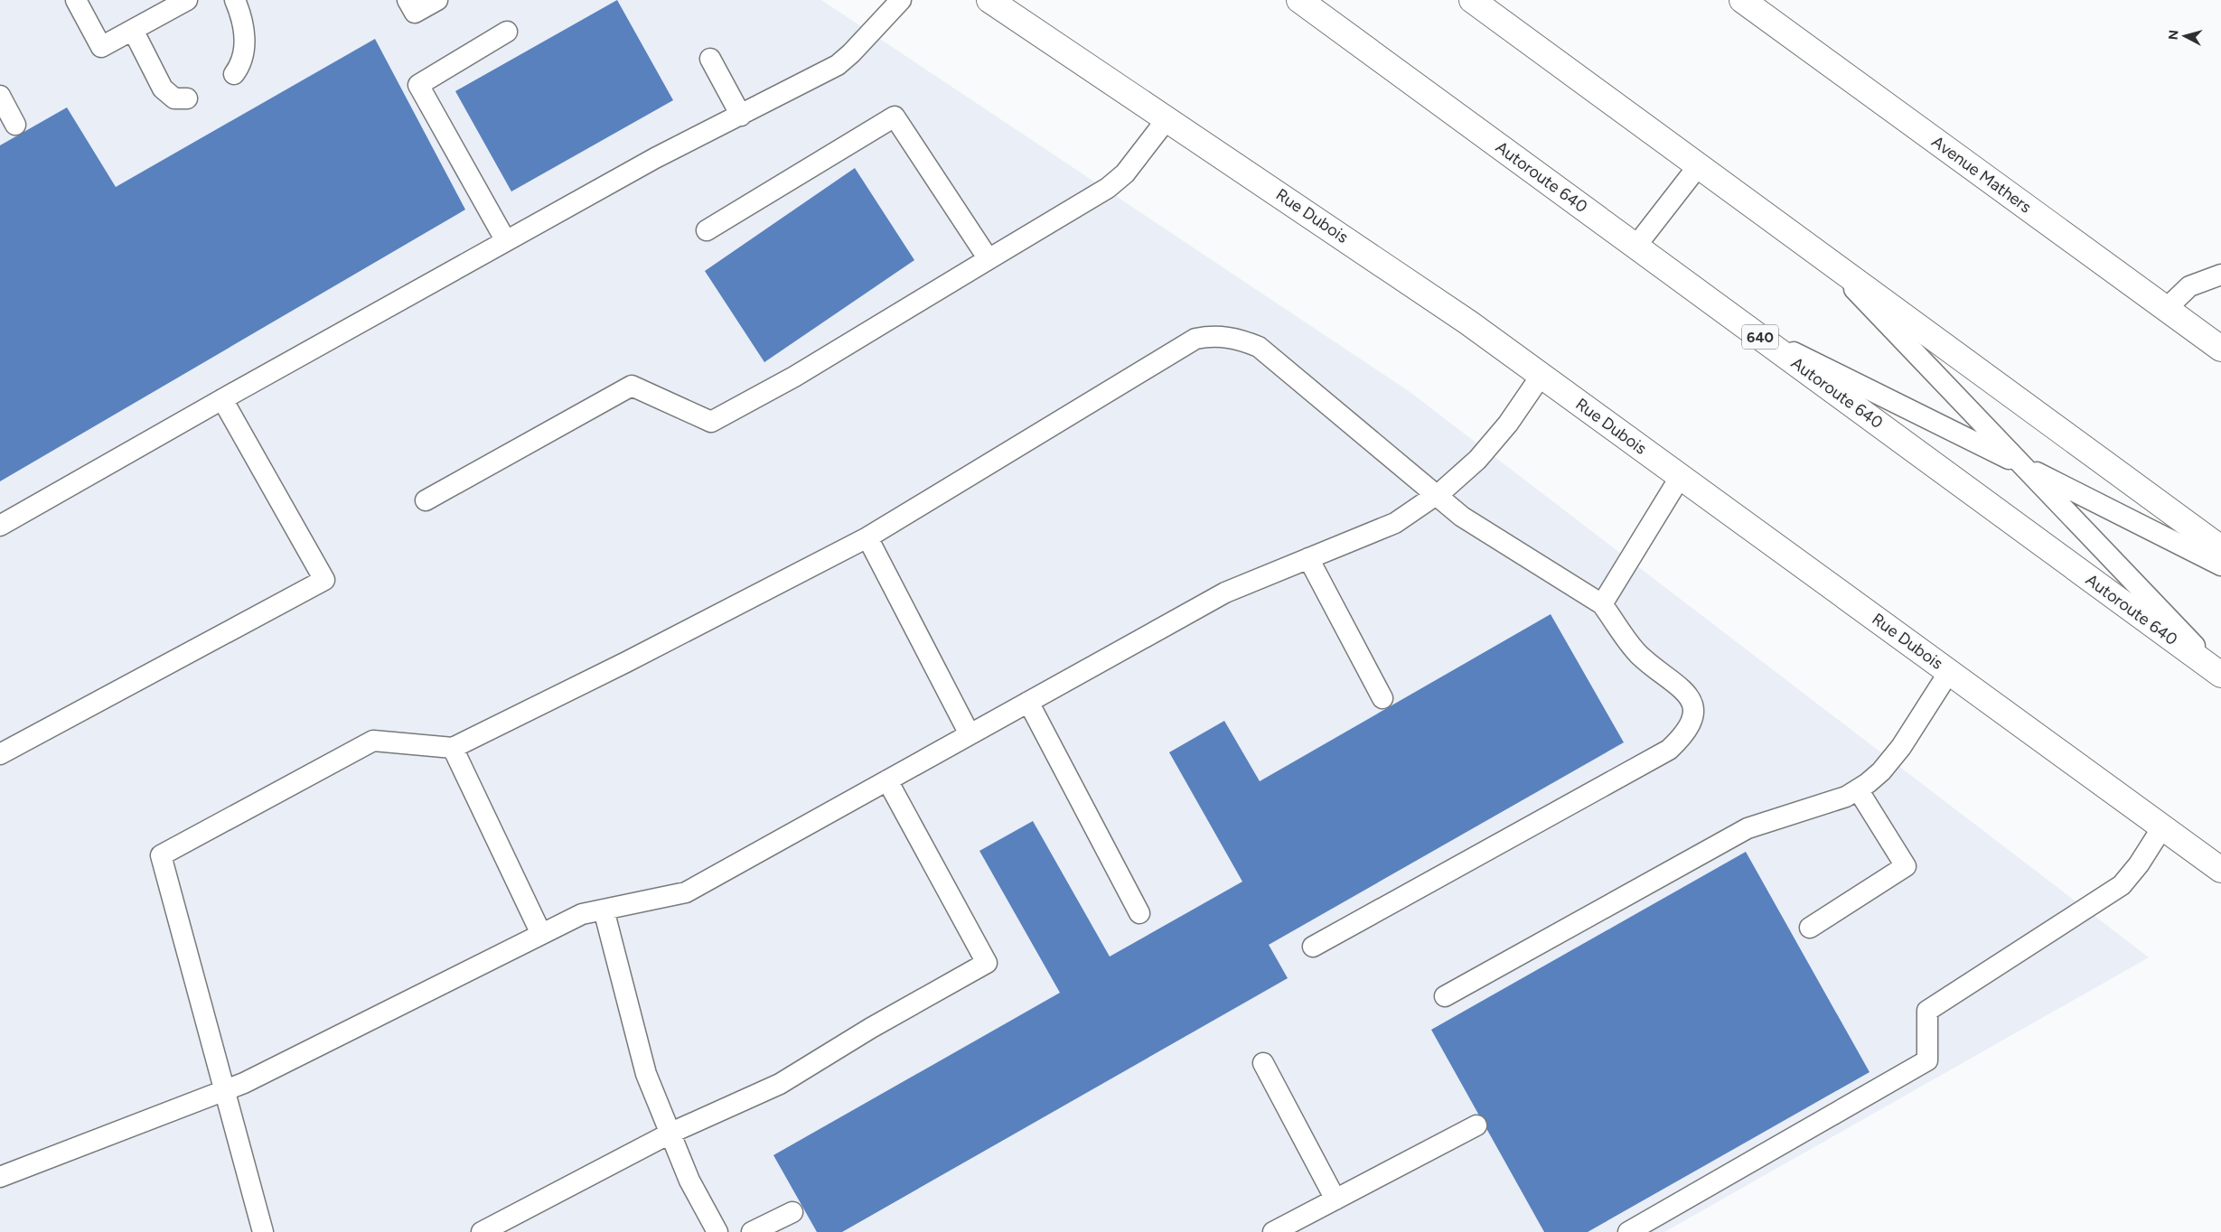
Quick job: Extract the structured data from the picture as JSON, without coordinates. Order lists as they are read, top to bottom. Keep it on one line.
{"streets":{"main road":["Avenue Mathers","Autoroute 640","Rue Dubois","640"]},"north":"left"}
